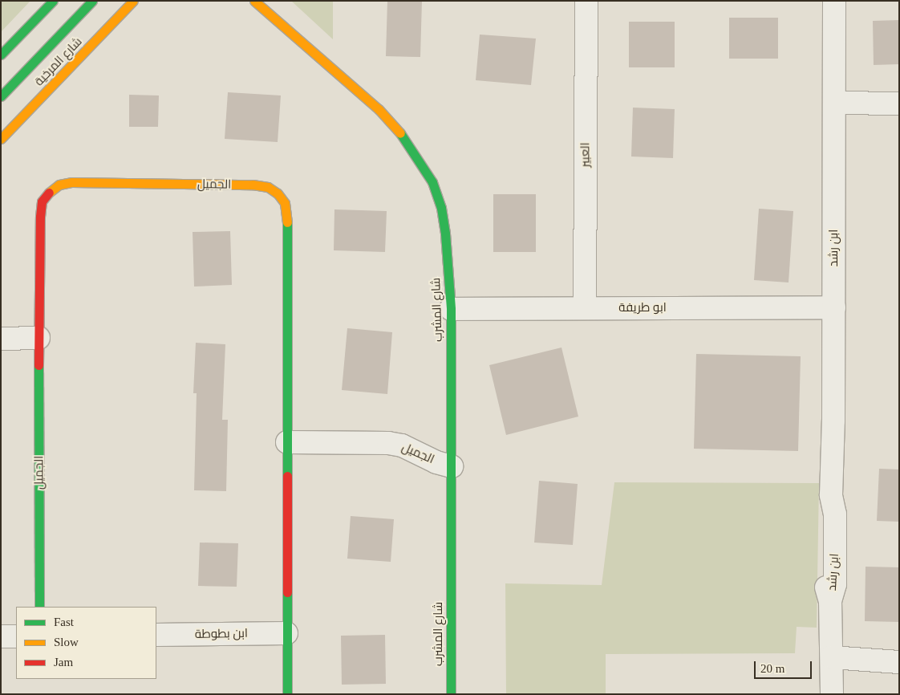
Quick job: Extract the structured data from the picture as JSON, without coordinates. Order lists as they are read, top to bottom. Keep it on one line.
{"streets":{"main road":["شارع المرخية","الجميل","شارع المشرب"],"street":["العبير","ابن رشد","ابو طريفة","ابن بطوطة"]},"crossings":[["العبير","ابو طريفة"],["الجميل","شارع المشرب"],["الجميل","ابن بطوطة"],["ابن رشد","ابو طريفة"],["ابو طريفة","شارع المشرب"]],"legend":["Fast","Slow","Jam"],"scale_bar":"20 m"}
